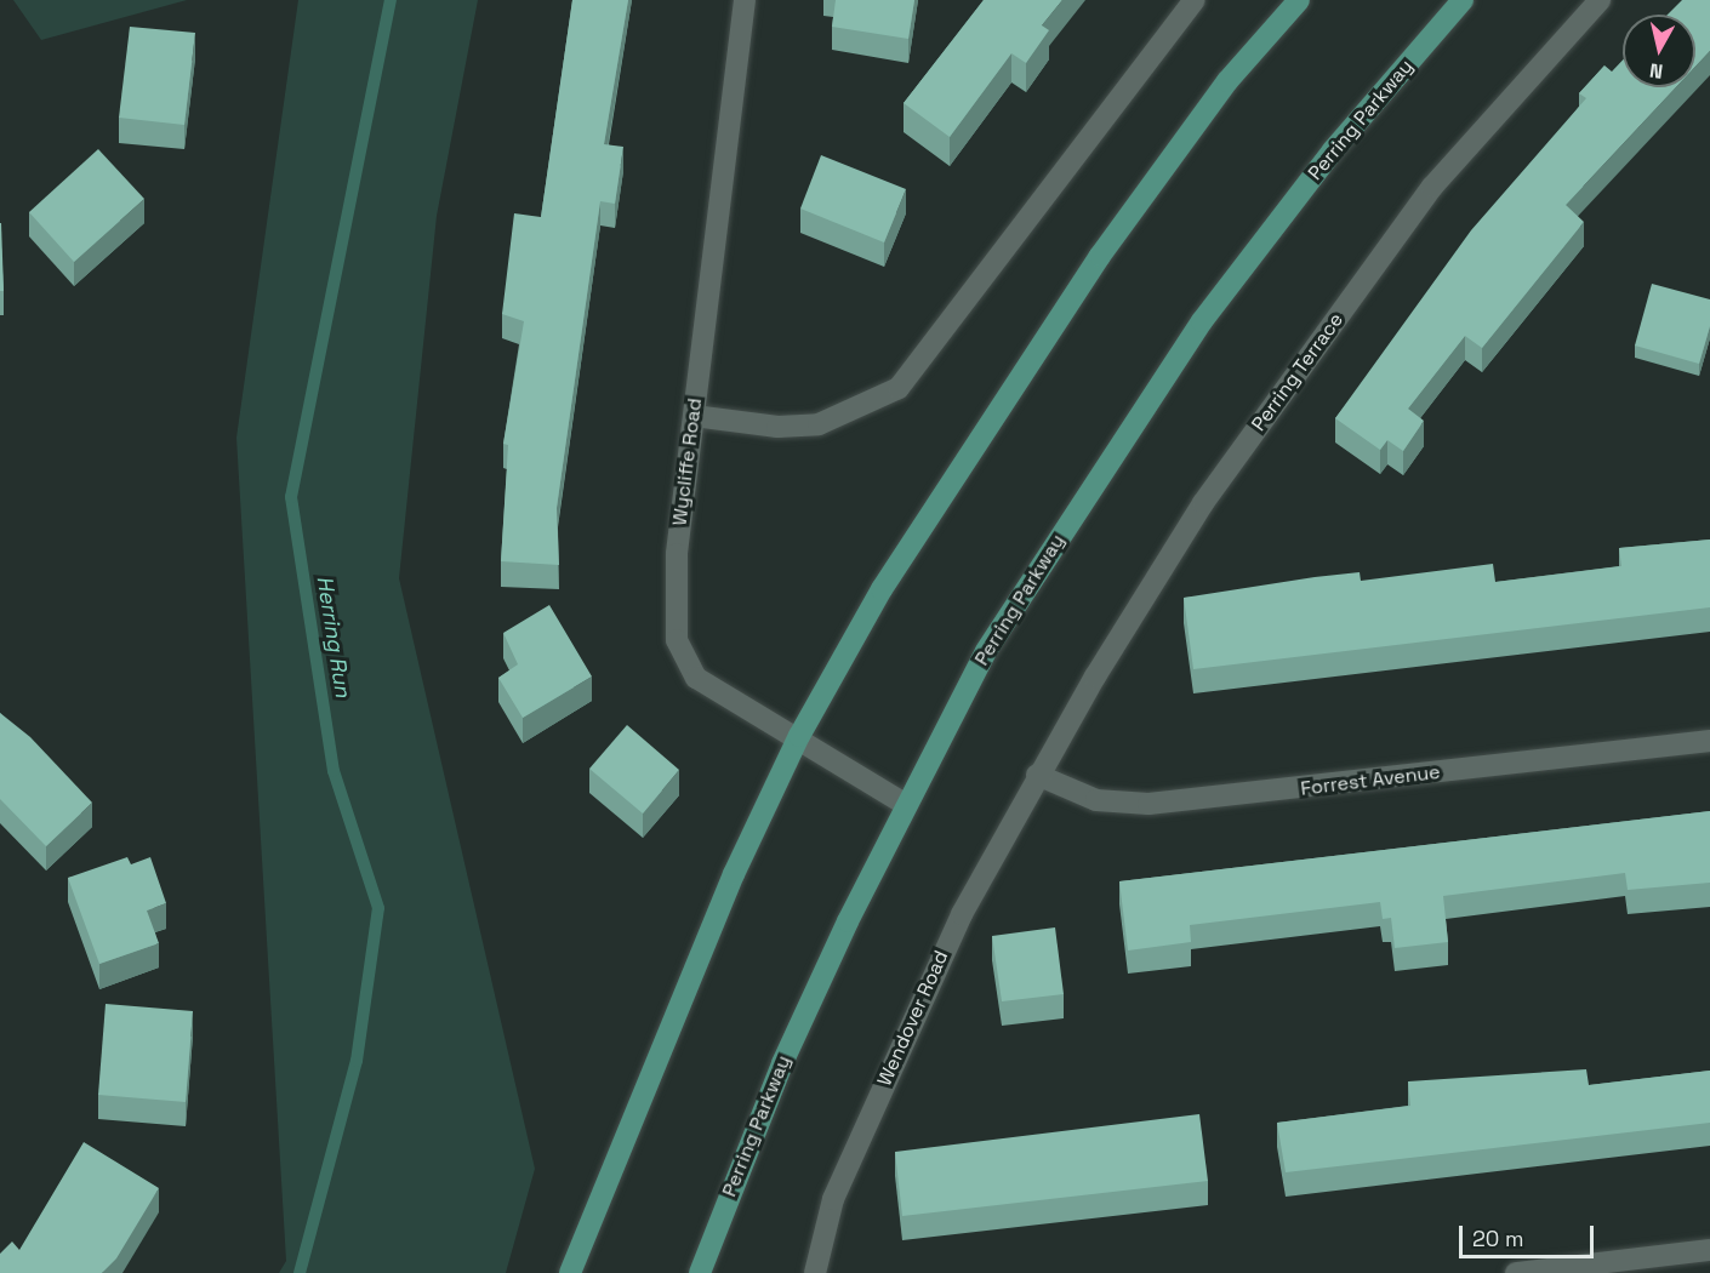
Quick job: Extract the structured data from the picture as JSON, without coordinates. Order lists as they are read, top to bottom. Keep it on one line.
{"streets":{"main road":["Perring Parkway"],"street":["Perring Terrace","Wycliffe Road","Forrest Avenue","Wendover Road"]},"crossings":[["Perring Parkway","Wycliffe Road"],["Perring Terrace","Forrest Avenue"],["Perring Terrace","Wendover Road"],["Forrest Avenue","Wendover Road"]],"water":["Herring Run"],"scale_bar":"20 m","north":"bottom"}
